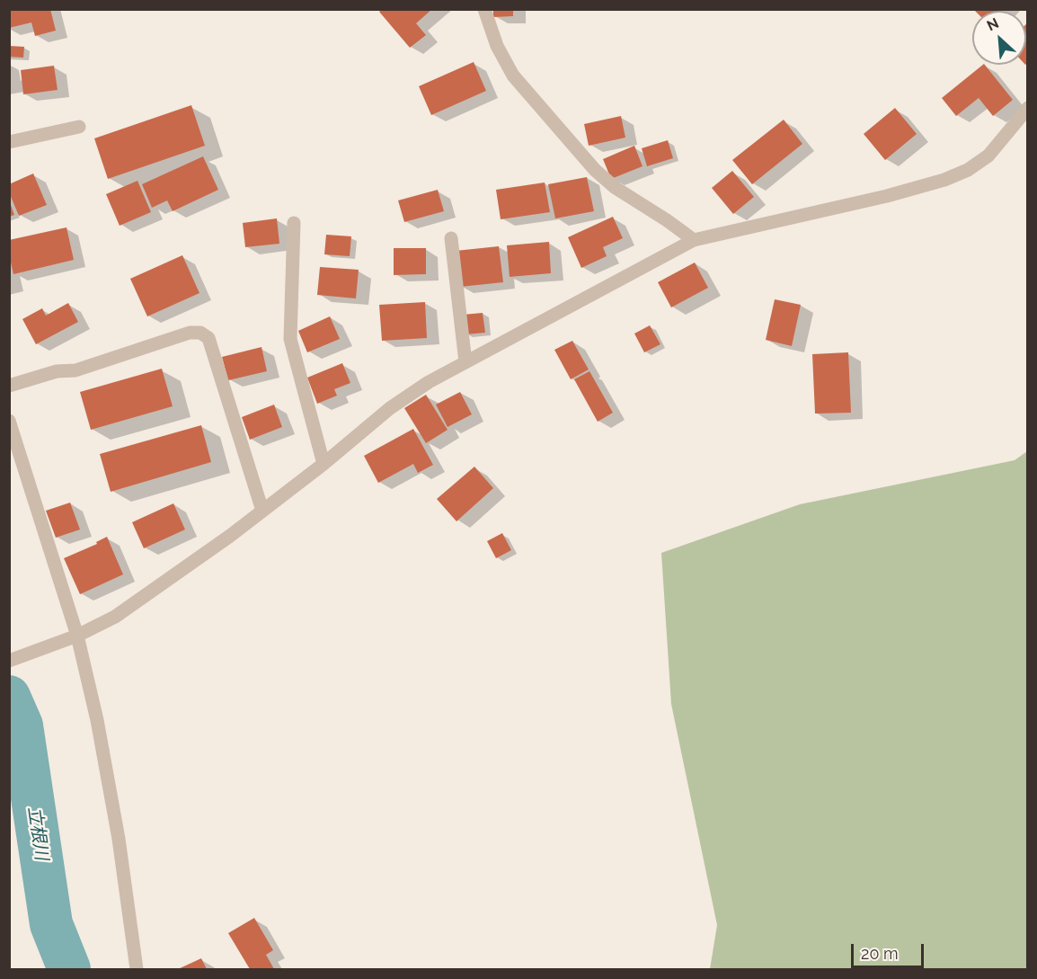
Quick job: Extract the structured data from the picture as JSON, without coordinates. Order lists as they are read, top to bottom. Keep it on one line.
{"water":["立根川"],"scale_bar":"20 m","north":"top left"}
